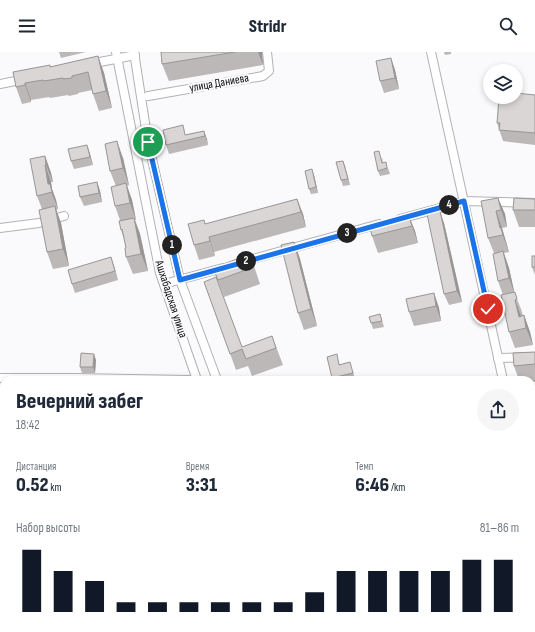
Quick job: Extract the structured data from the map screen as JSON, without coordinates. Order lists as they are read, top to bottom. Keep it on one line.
{"streets":{"street":["улица Даниева","Ашхабадская улица"]},"page":{"header":"Stridr","pins":["4","3","1","2"],"heading":["Вечерний забег","18:42"],"stats":[["Дистанция","0.52 km"],["Время","3:31"],["Темп","6:46 /km"]],"chart":["Набор высоты","81–86 m"]}}
